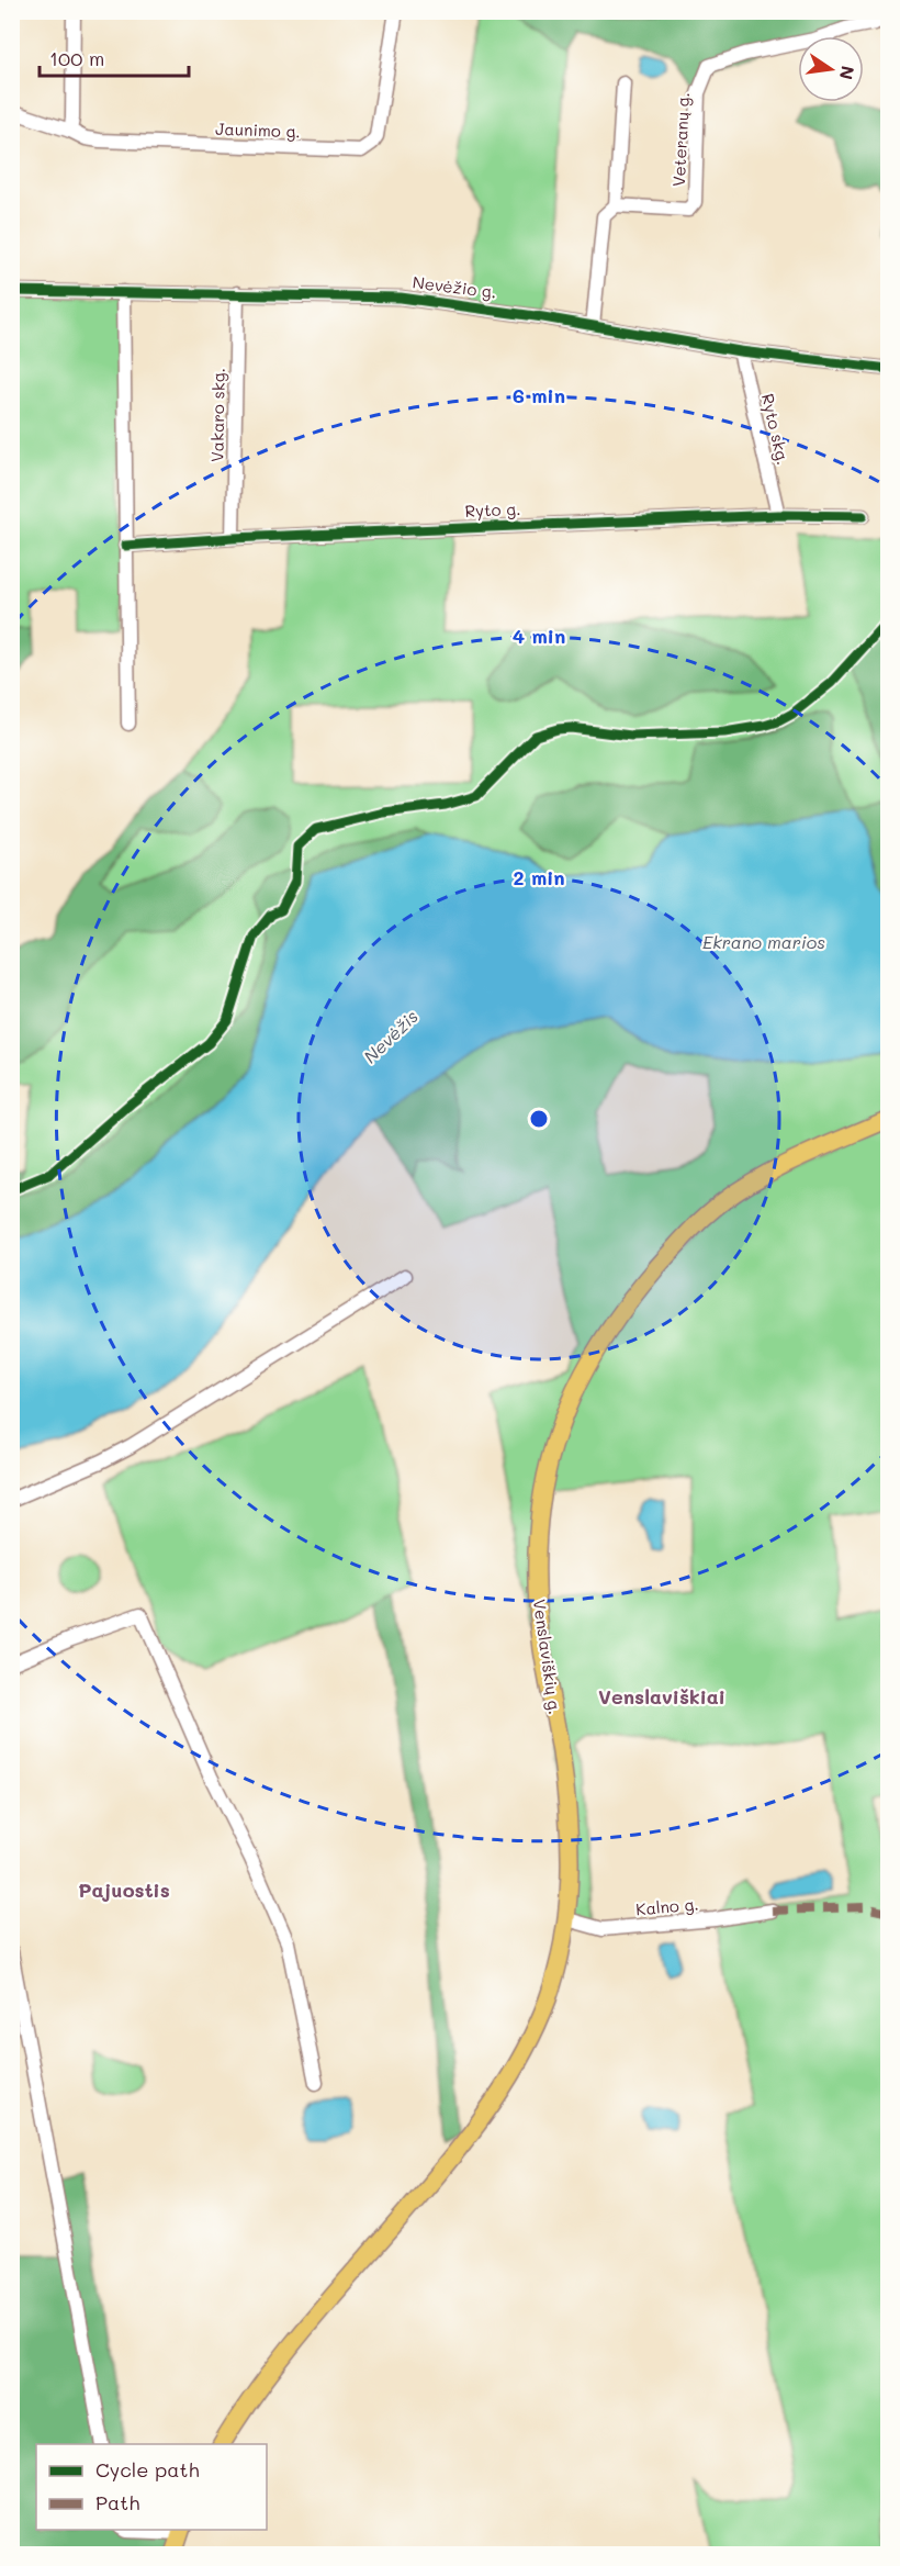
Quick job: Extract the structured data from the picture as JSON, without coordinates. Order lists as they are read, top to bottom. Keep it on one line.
{"streets":{"main road":["Venslaviškių g."],"street":["Jaunimo g.","Veteranų g.","Nevėžio g.","Vakaro skg.","Ryto skg.","Ryto g.","Kalno g."]},"crossings":[["Nevėžio g.","Vakaro skg."],["Nevėžio g.","Ryto skg."],["Vakaro skg.","Ryto g."],["Ryto skg.","Ryto g."],["Venslaviškių g.","Kalno g."]],"districts":["Venslaviškiai","Pajuostis"],"water":["Ekrano marios","Nevėžis"],"legend":["Cycle path","Path"],"scale_bar":"100 m","north":"right","rings":["6 min","4 min","2 min"]}
